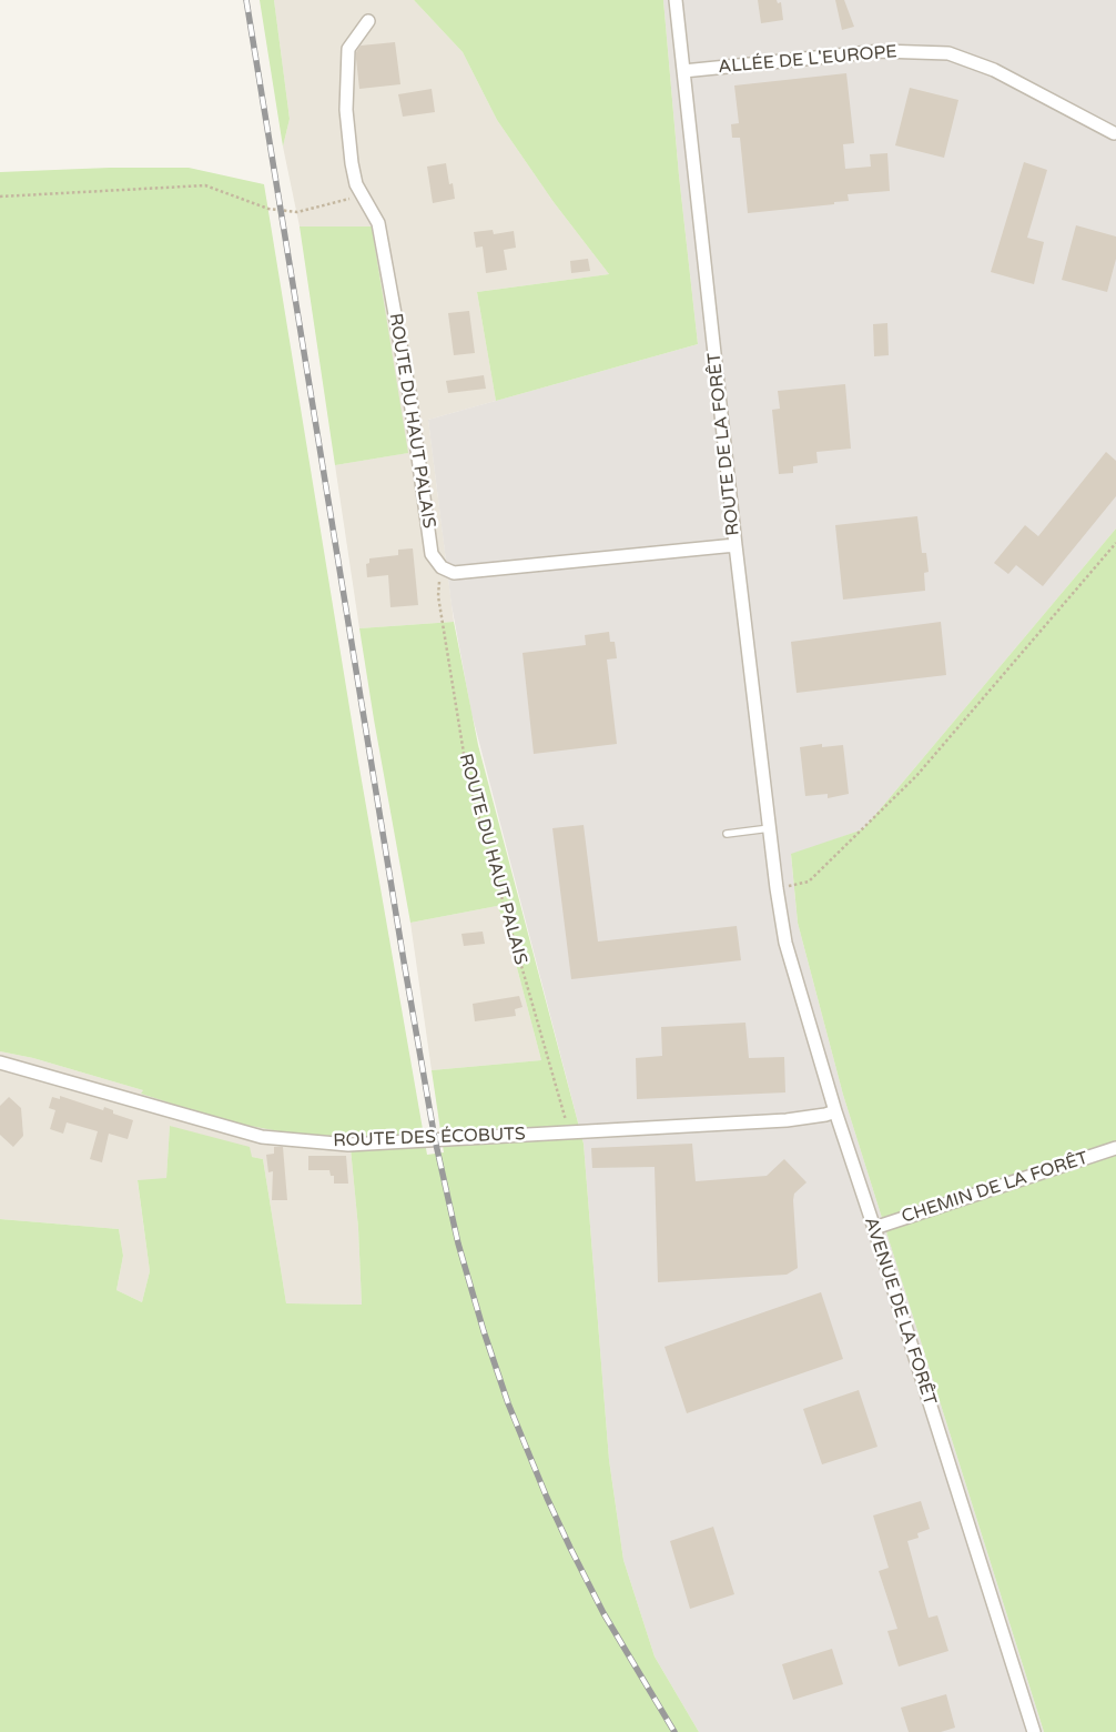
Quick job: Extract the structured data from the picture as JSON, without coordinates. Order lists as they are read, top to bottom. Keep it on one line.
{"streets":{"street":["ALLÉE DE L'EUROPE","ROUTE DU HAUT PALAIS","ROUTE DE LA FORÊT","ROUTE DES ÉCOBUTS","CHEMIN DE LA FORÊT","AVENUE DE LA FORÊT"]},"crossings":[["ALLÉE DE L'EUROPE","ROUTE DE LA FORÊT"],["ROUTE DU HAUT PALAIS","ROUTE DES ÉCOBUTS"],["ROUTE DE LA FORÊT","AVENUE DE LA FORÊT"],["ROUTE DES ÉCOBUTS","AVENUE DE LA FORÊT"],["CHEMIN DE LA FORÊT","AVENUE DE LA FORÊT"]]}
